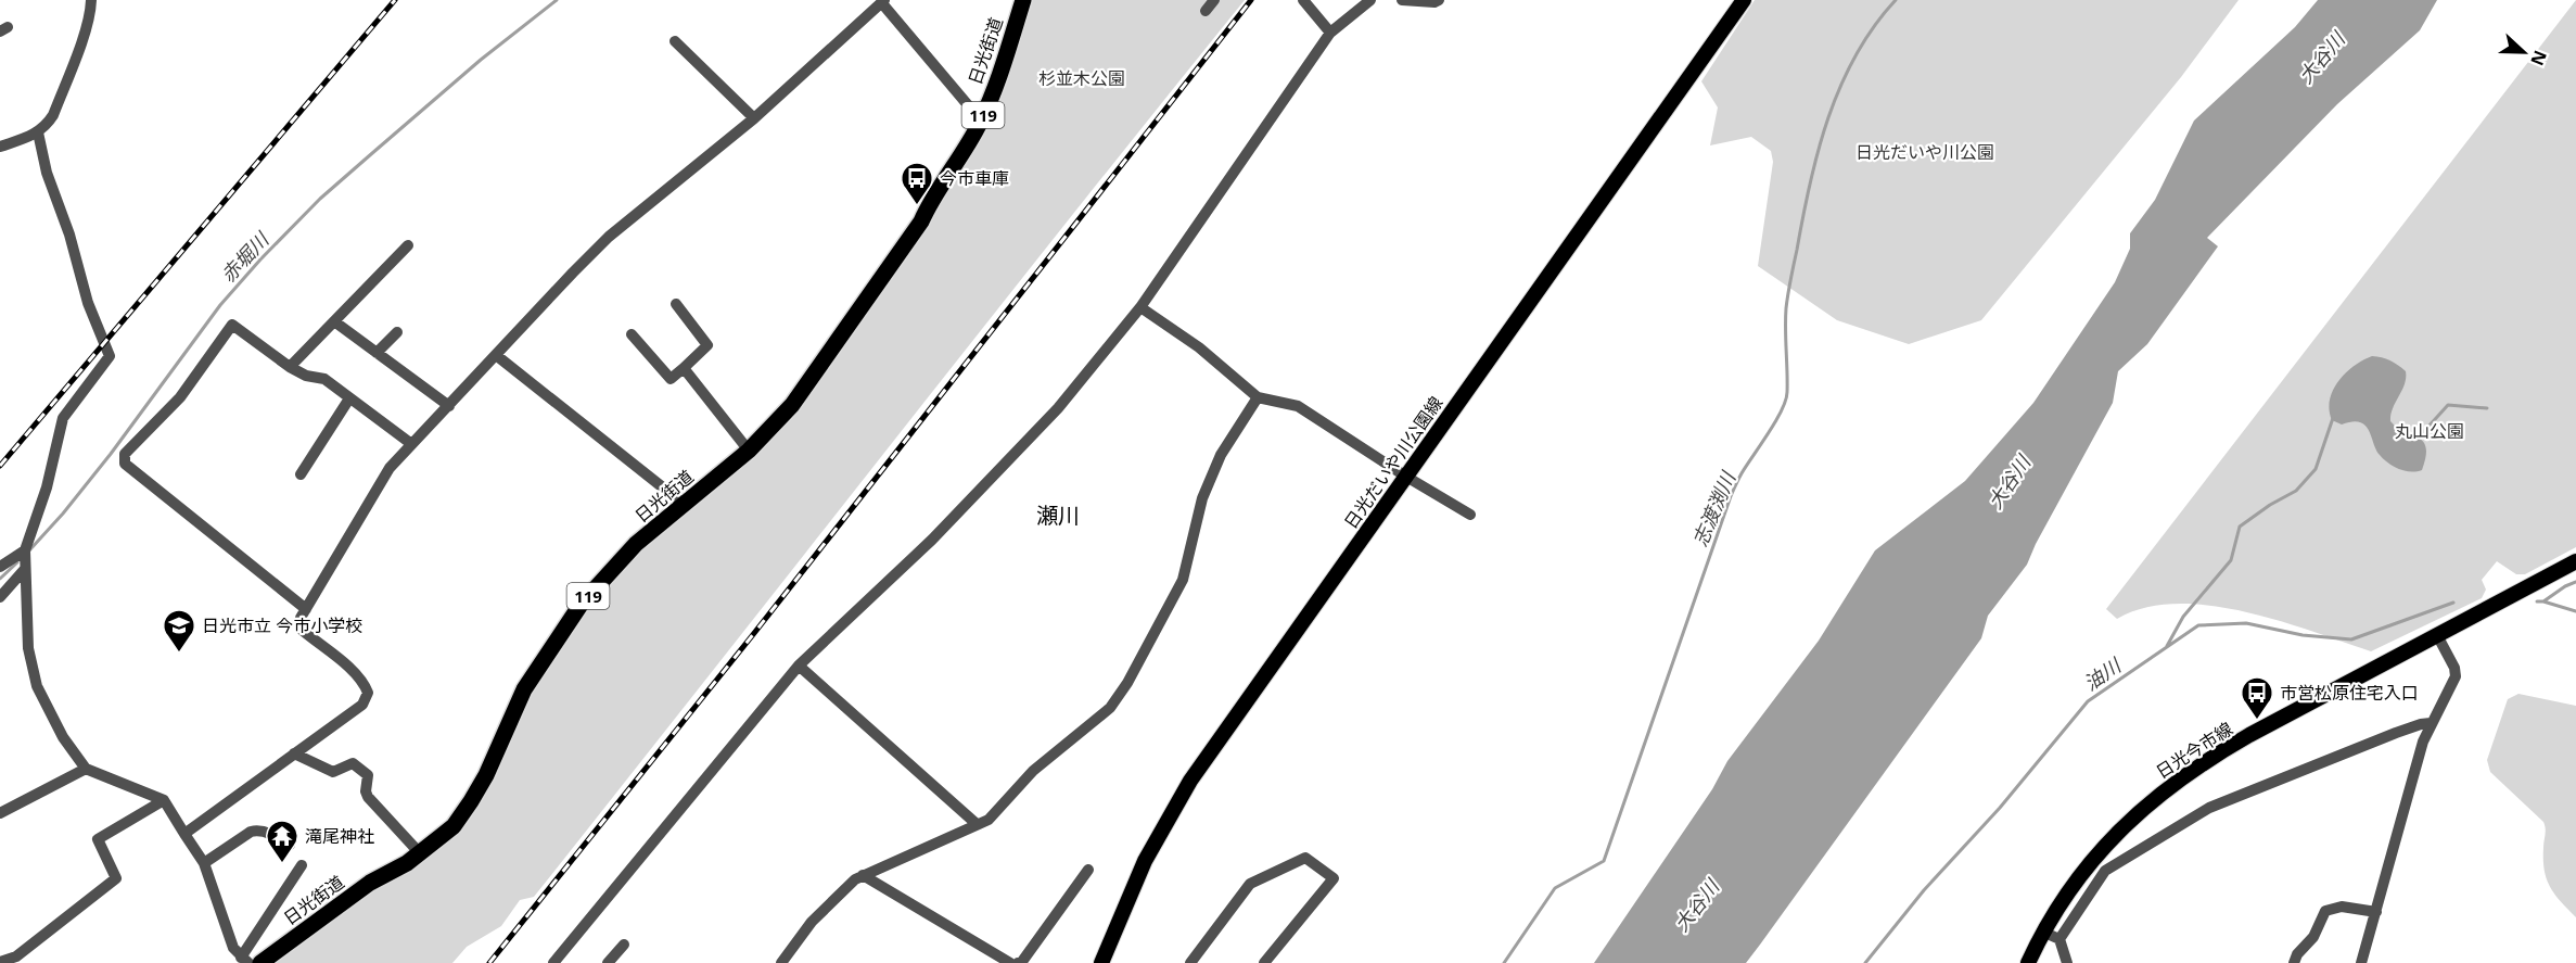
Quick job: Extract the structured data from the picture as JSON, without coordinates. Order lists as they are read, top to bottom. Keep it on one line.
{"streets":{"highway":["日光街道","119"],"main road":["日光だいや川公園線","日光今市線"]},"districts":["瀬川"],"water":["大谷川","赤堀川","志渡渕川","油川"],"parks":["杉並木公園","日光だいや川公園","丸山公園"],"places":{"bus stop":["今市車庫","市営松原住宅入口"],"school or university":["日光市立 今市小学校"],"temple":["滝尾神社"]},"north":"right"}
